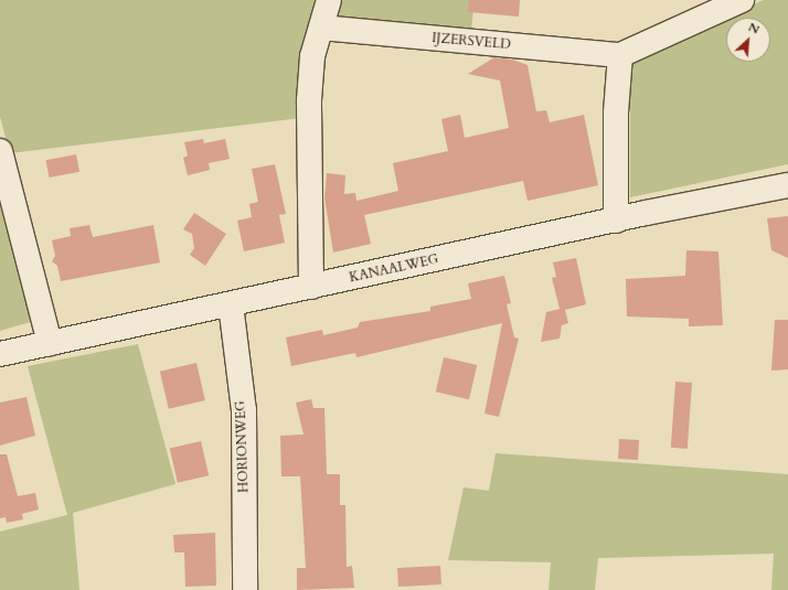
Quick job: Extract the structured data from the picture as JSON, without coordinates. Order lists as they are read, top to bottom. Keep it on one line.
{"streets":{"street":["IJZERSVELD","KANAALWEG","HORIONWEG"]},"crossings":[["KANAALWEG","HORIONWEG"]],"north":"top right"}
